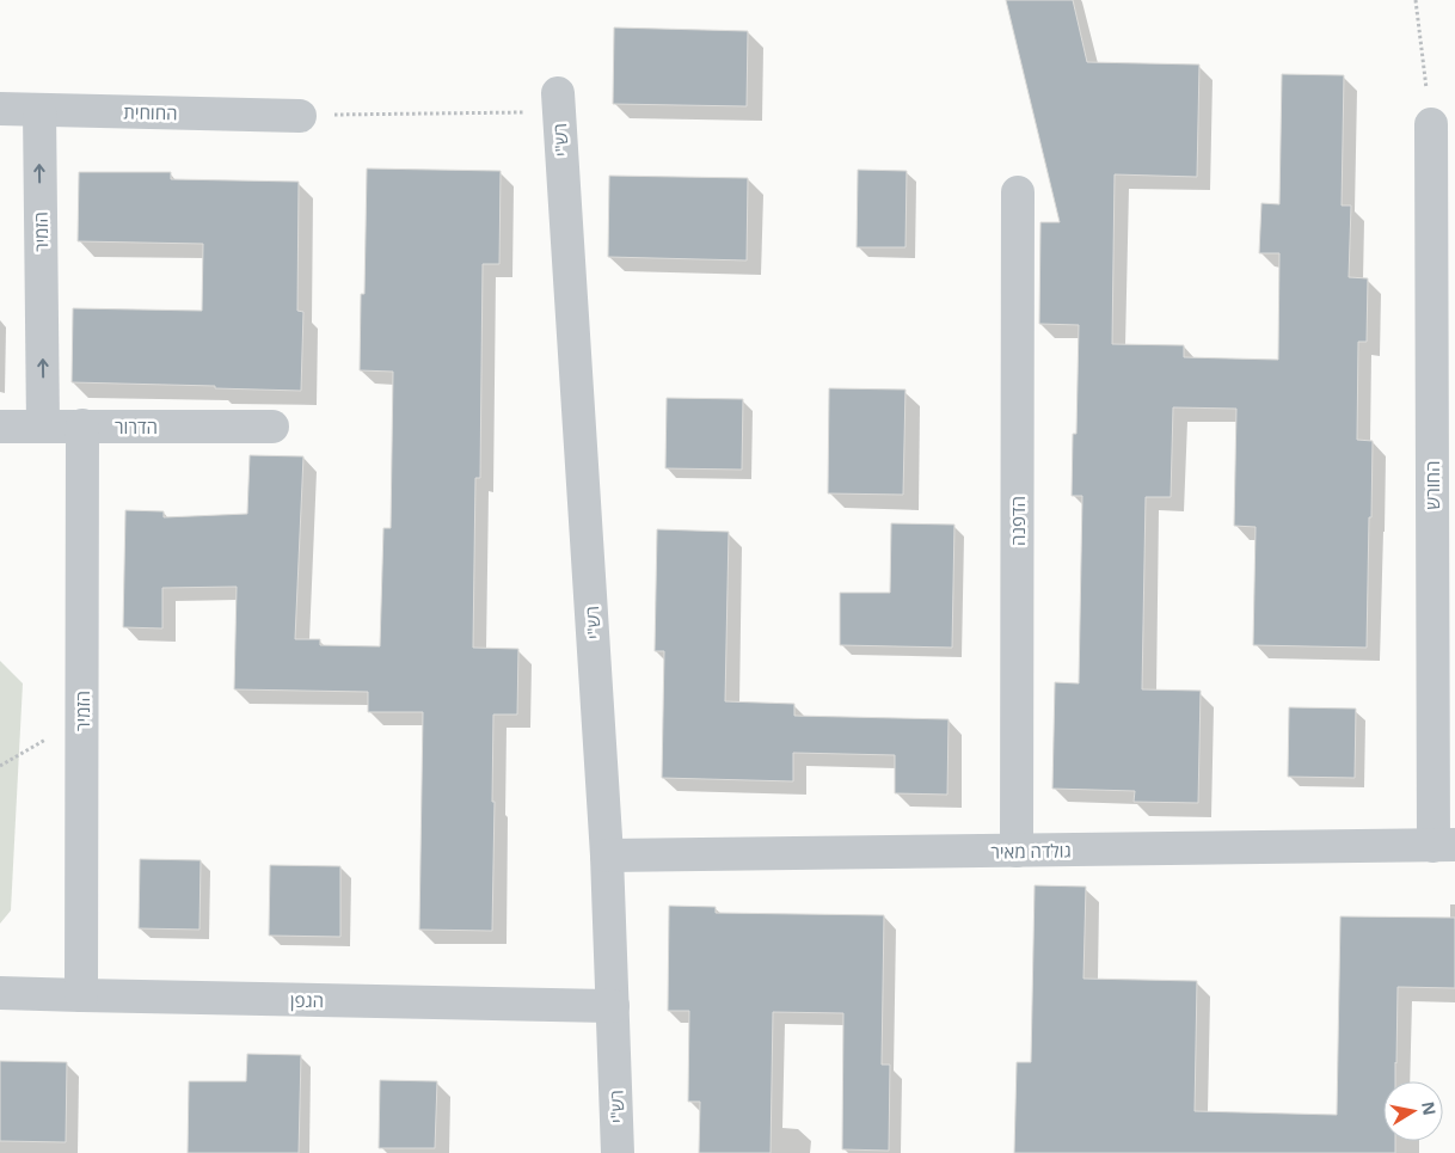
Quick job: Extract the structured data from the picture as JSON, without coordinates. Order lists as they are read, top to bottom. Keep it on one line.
{"streets":{"street":["החוחית","רש\"י","הזמיר","הדרור","החורש","הדפנה","גולדה מאיר","הגפן"]},"crossings":[["החוחית","הזמיר"],["רש\"י","גולדה מאיר"],["רש\"י","הגפן"],["הזמיר","הדרור"],["הזמיר","הגפן"],["החורש","גולדה מאיר"],["הדפנה","גולדה מאיר"]],"one_way":["הזמיר"],"north":"right"}
